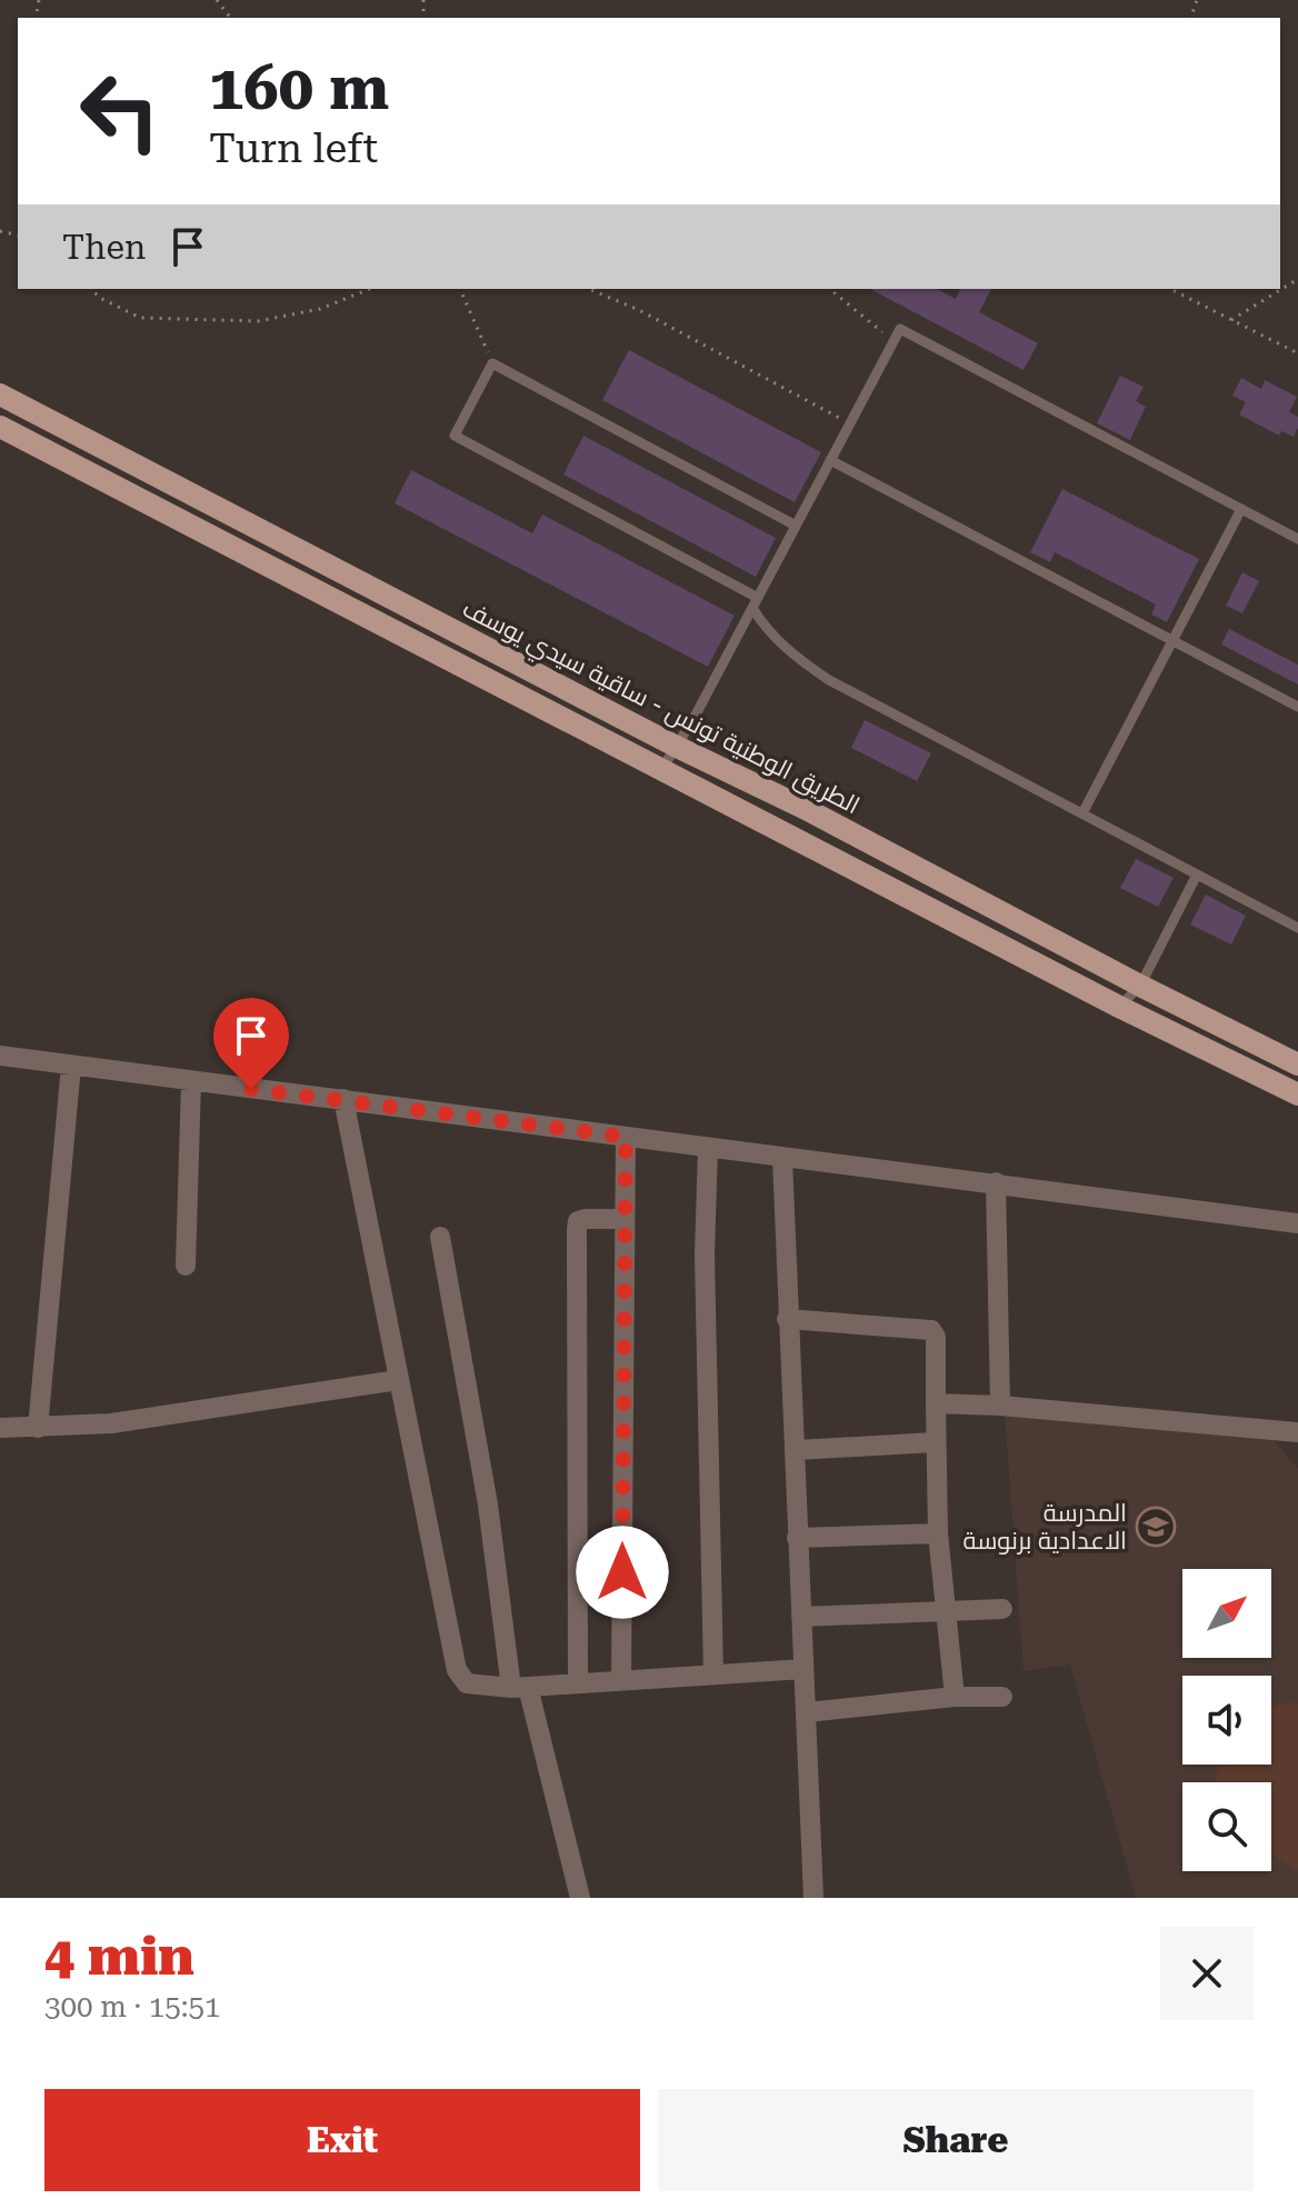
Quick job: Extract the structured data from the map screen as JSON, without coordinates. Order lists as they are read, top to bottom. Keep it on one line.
{"streets":{"main road":["الطريق الوطنية تونس - ساقية سيدي يوسف"]},"places":{"school or university":["المدرسة الاعدادية برنوسة"]},"north":"top right","page":{"turn":["160 m","Turn left"],"then":"Then","heading":["4 min","300 m · 15:51"],"buttons":["Exit","Share"]}}
